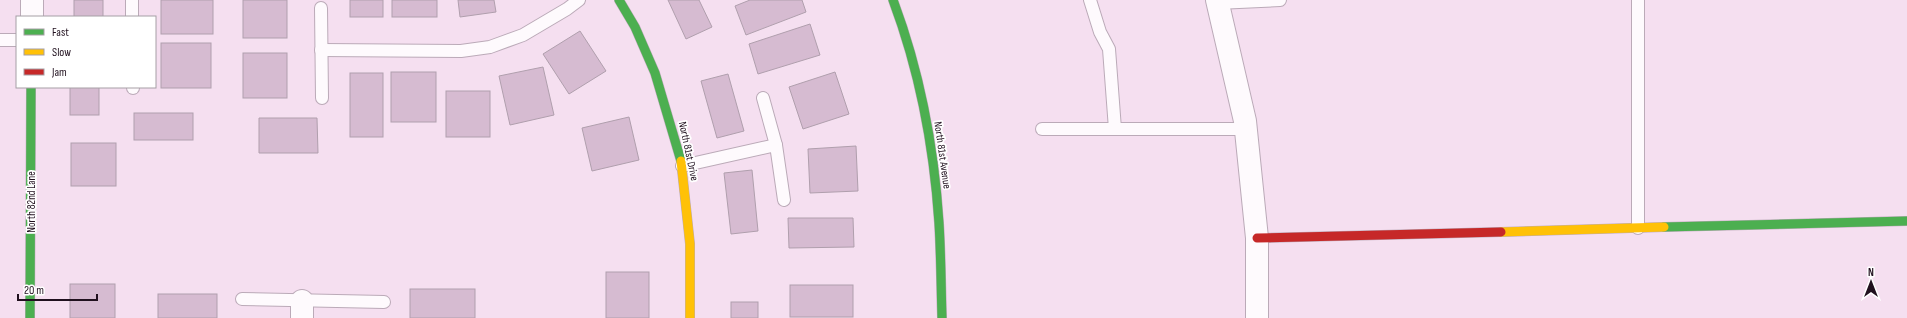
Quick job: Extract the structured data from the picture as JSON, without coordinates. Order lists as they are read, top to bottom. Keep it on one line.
{"streets":{"street":["North 81st Drive","North 81st Avenue","North 82nd Lane"]},"legend":["Fast","Slow","Jam"],"scale_bar":"20 m","north":"top"}
